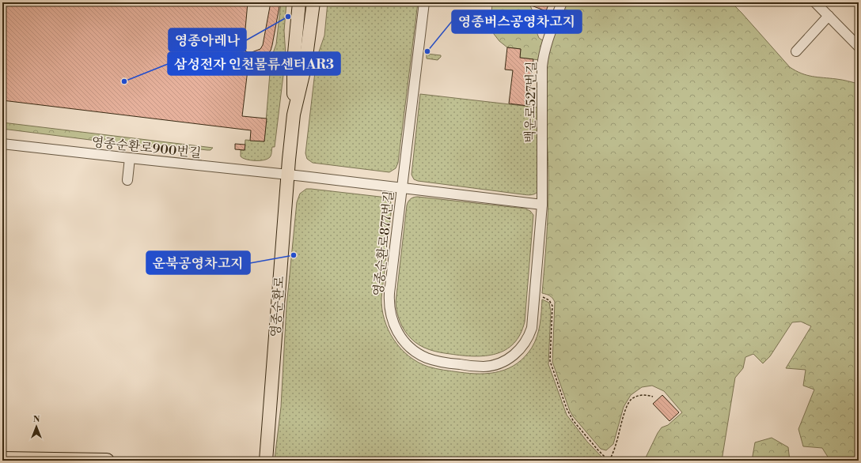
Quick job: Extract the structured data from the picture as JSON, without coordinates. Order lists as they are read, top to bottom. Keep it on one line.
{"streets":{"main road":["영종순환로"],"street":["백운로527번길","영종순환로900번길","영종순환로877번길"]},"crossings":[["백운로527번길","영종순환로900번길"],["백운로527번길","영종순환로877번길"],["영종순환로900번길","영종순환로877번길"],["영종순환로900번길","영종순환로"]],"places":["영종아레나","영종버스공영차고지","삼성전자 인천물류센터AR3","운북공영차고지"],"north":"top"}
